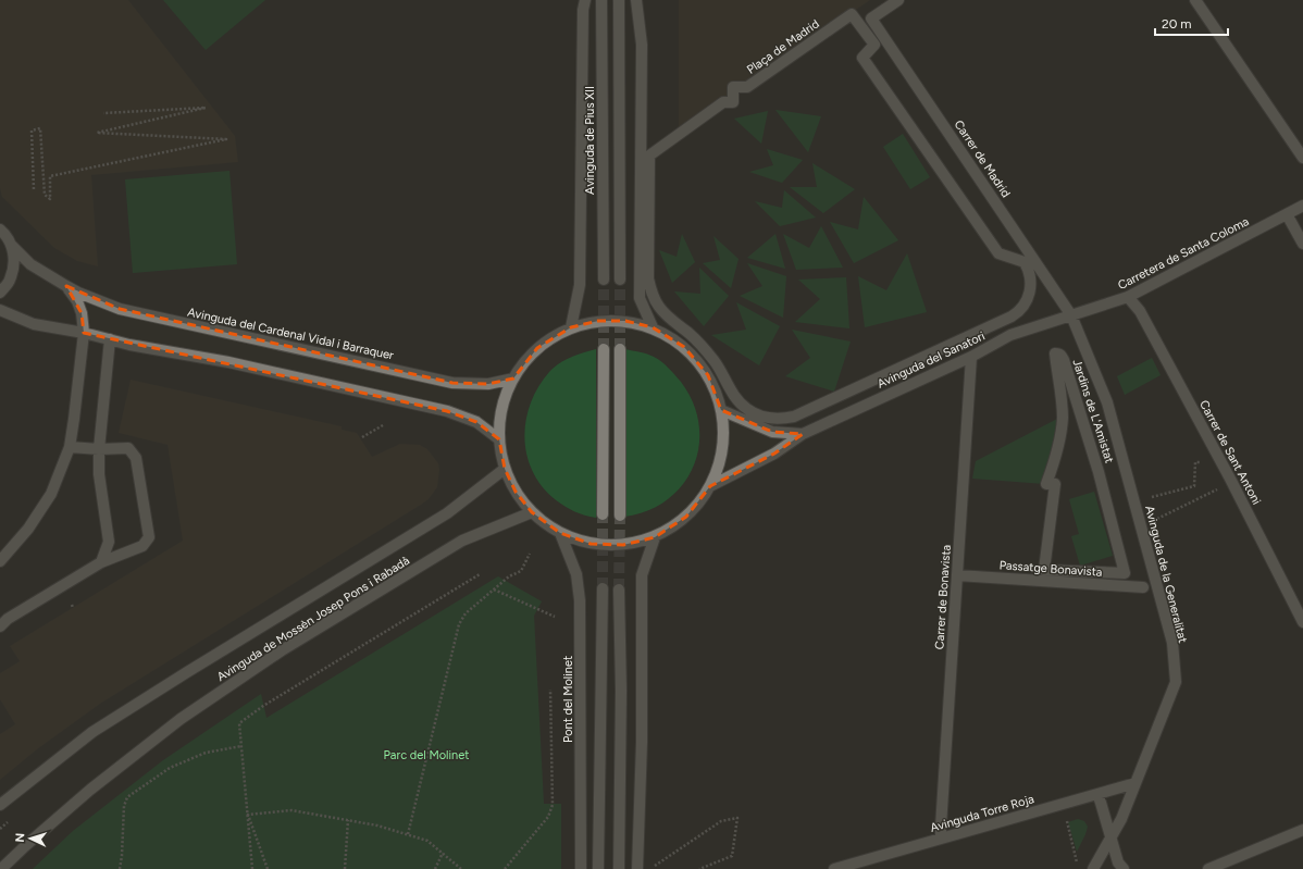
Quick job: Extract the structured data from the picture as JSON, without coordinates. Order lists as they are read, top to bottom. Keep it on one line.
{"streets":{"street":["Plaça de Madrid","Avinguda de Pius XII","Carrer de Madrid","Carretera de Santa Coloma","Avinguda del Cardenal Vidal i Barraquer","Avinguda del Sanatori","Jardins de L'Amistat","Carrer de Sant Antoni","Passatge Bonavista","Avinguda de la Generalitat","Carrer de Bonavista","Avinguda de Mossèn Josep Pons i Rabadà","Pont del Molinet","Avinguda Torre Roja"]},"crossings":[["Carrer de Madrid","Carretera de Santa Coloma"],["Carrer de Madrid","Avinguda del Sanatori"],["Carrer de Madrid","Avinguda de la Generalitat"],["Carretera de Santa Coloma","Avinguda del Sanatori"],["Carretera de Santa Coloma","Carrer de Sant Antoni"],["Carretera de Santa Coloma","Avinguda de la Generalitat"],["Avinguda del Sanatori","Avinguda de la Generalitat"],["Avinguda del Sanatori","Carrer de Bonavista"],["Passatge Bonavista","Carrer de Bonavista"],["Avinguda de la Generalitat","Avinguda Torre Roja"],["Carrer de Bonavista","Avinguda Torre Roja"]],"parks":["Parc del Molinet"],"scale_bar":"20 m","north":"left"}
